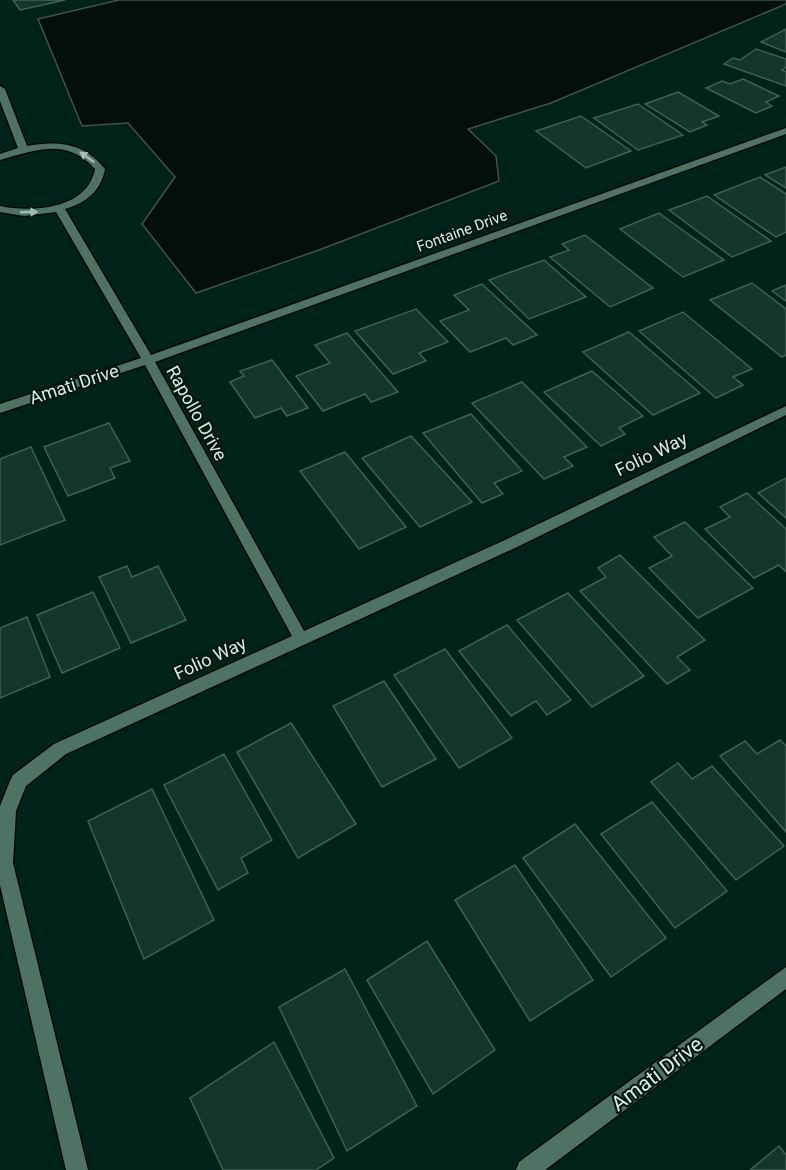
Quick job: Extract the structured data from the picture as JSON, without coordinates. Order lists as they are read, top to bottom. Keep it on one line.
{"streets":{"street":["Fontaine Drive","Amati Drive","Rapollo Drive","Folio Way"]},"crossings":[["Fontaine Drive","Amati Drive"],["Fontaine Drive","Rapollo Drive"],["Amati Drive","Rapollo Drive"],["Rapollo Drive","Folio Way"]]}
